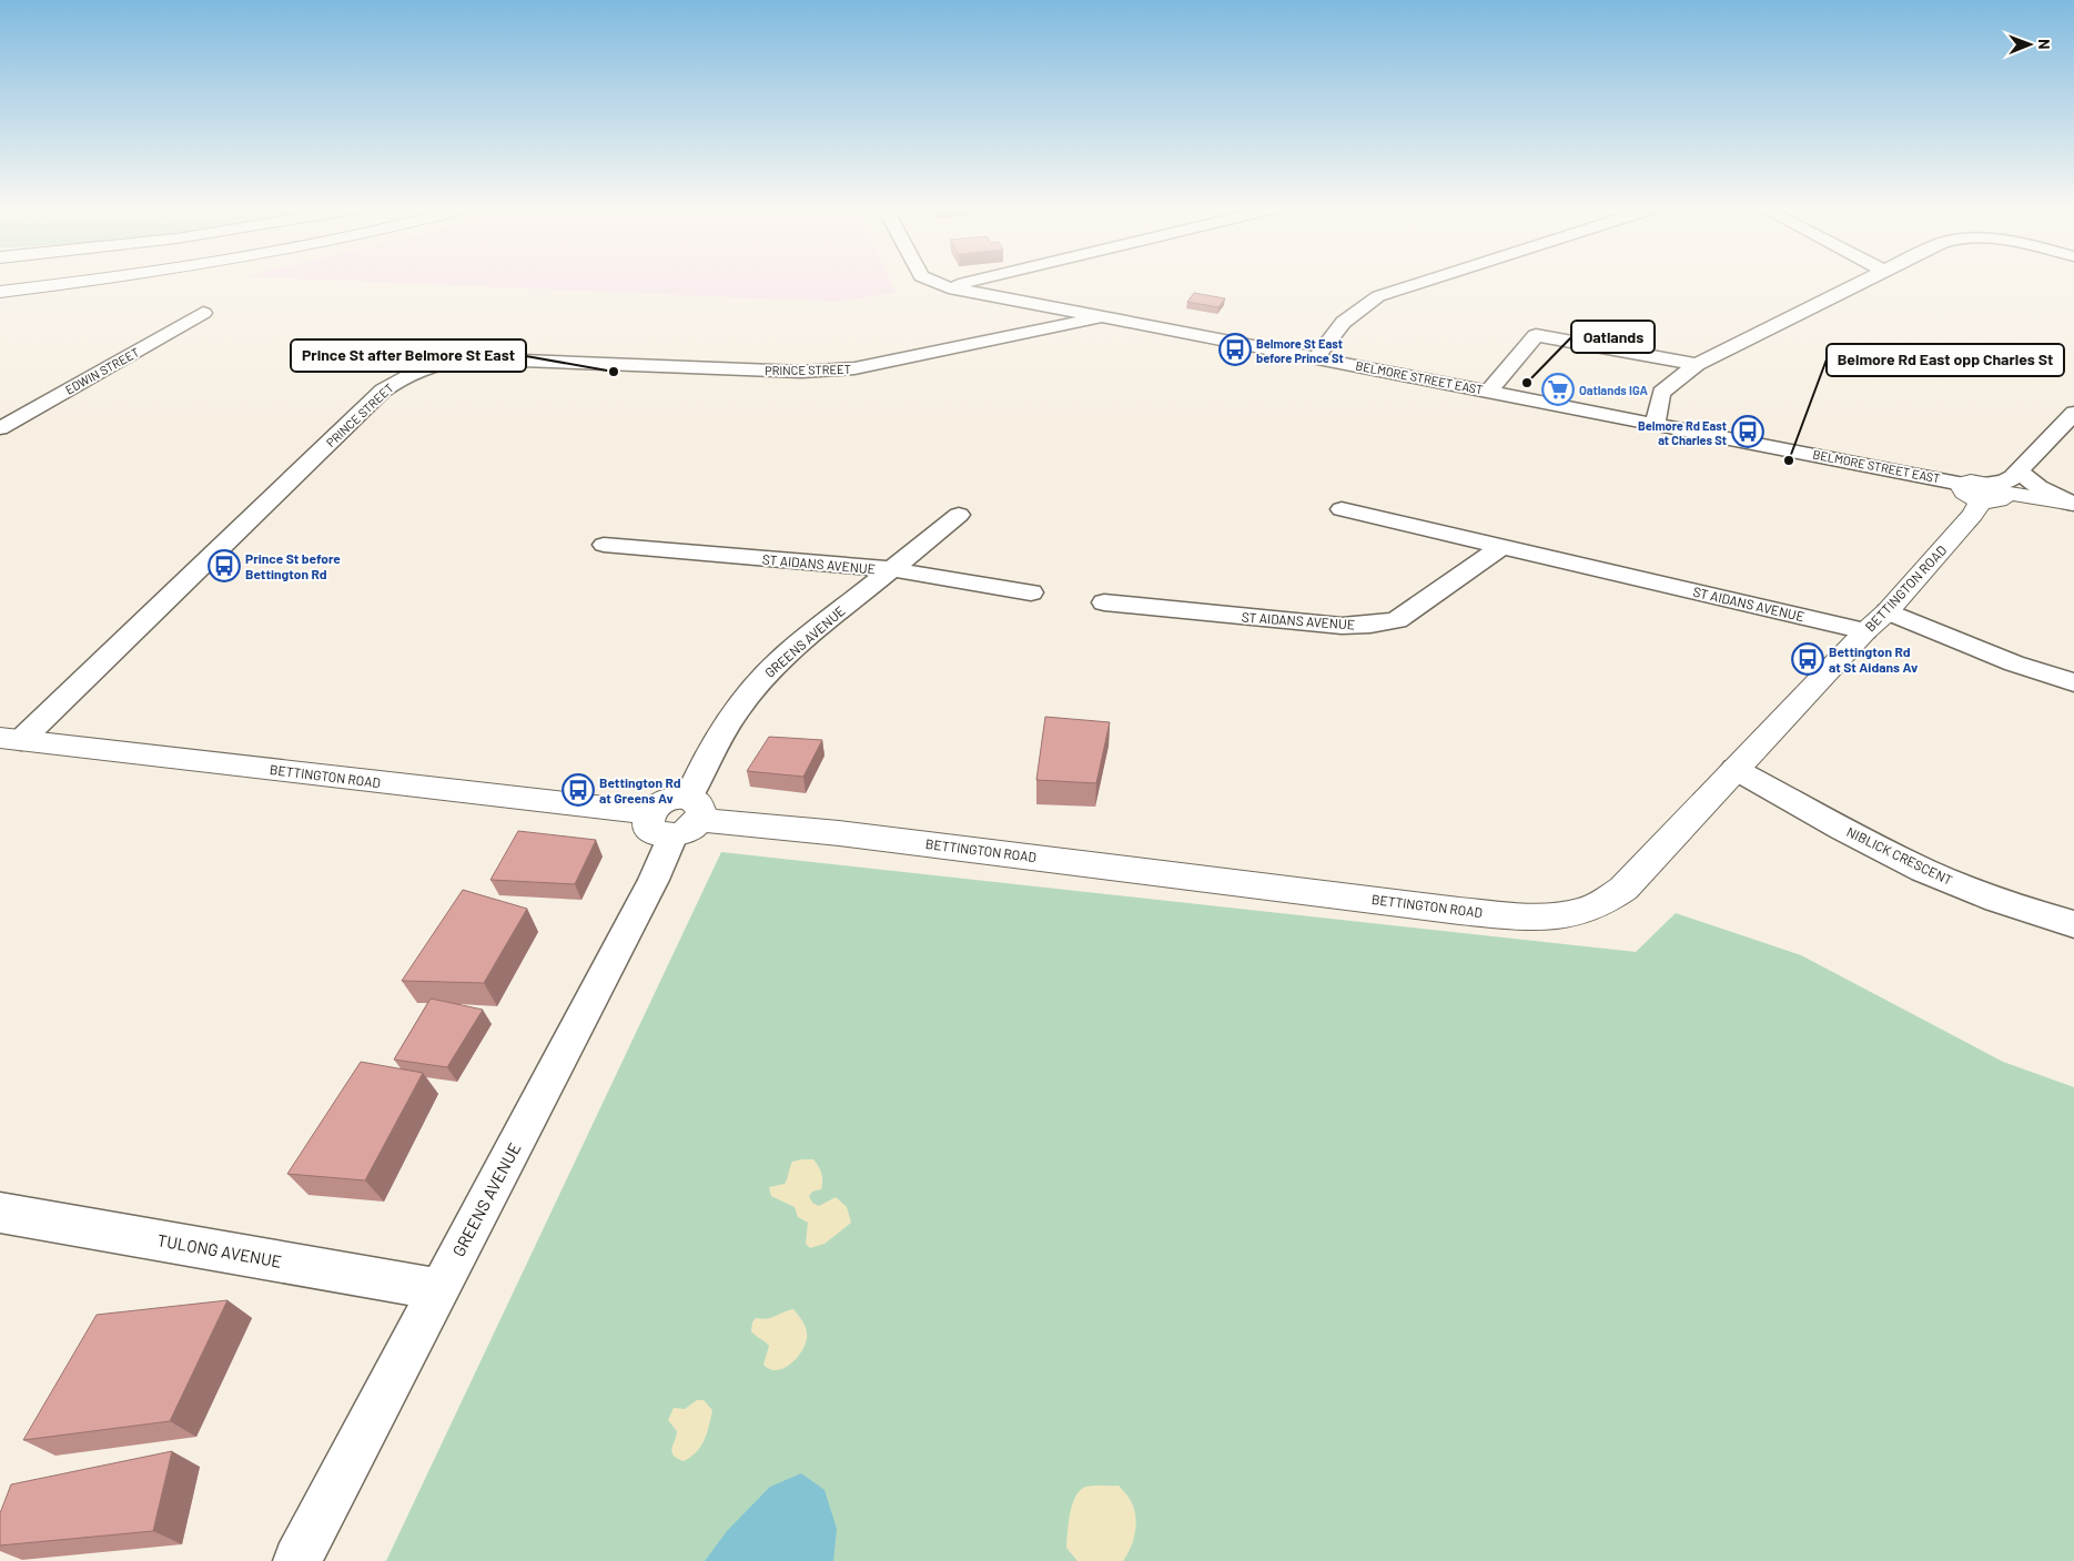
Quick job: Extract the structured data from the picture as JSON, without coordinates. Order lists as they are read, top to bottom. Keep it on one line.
{"streets":{"main road":["BETTINGTON ROAD"],"street":["PRINCE STREET","EDWIN STREET","BELMORE STREET EAST","ST AIDANS AVENUE","GREENS AVENUE","NIBLICK CRESCENT","TULONG AVENUE"]},"crossings":[["PRINCE STREET","BELMORE STREET EAST"],["PRINCE STREET","BETTINGTON ROAD"],["BELMORE STREET EAST","BETTINGTON ROAD"],["ST AIDANS AVENUE","BETTINGTON ROAD"],["ST AIDANS AVENUE","GREENS AVENUE"],["BETTINGTON ROAD","GREENS AVENUE"],["BETTINGTON ROAD","NIBLICK CRESCENT"],["GREENS AVENUE","TULONG AVENUE"]],"places":{"bus stop":["Belmore St East before Prince St","Belmore Rd East at Charles St","Prince St before Bettington Rd","Bettington Rd at St Aidans Av","Bettington Rd at Greens Av"],"other":["Prince St after Belmore St East","Oatlands","Belmore Rd East opp Charles St"],"supermarket":["Oatlands IGA"]},"north":"right"}
